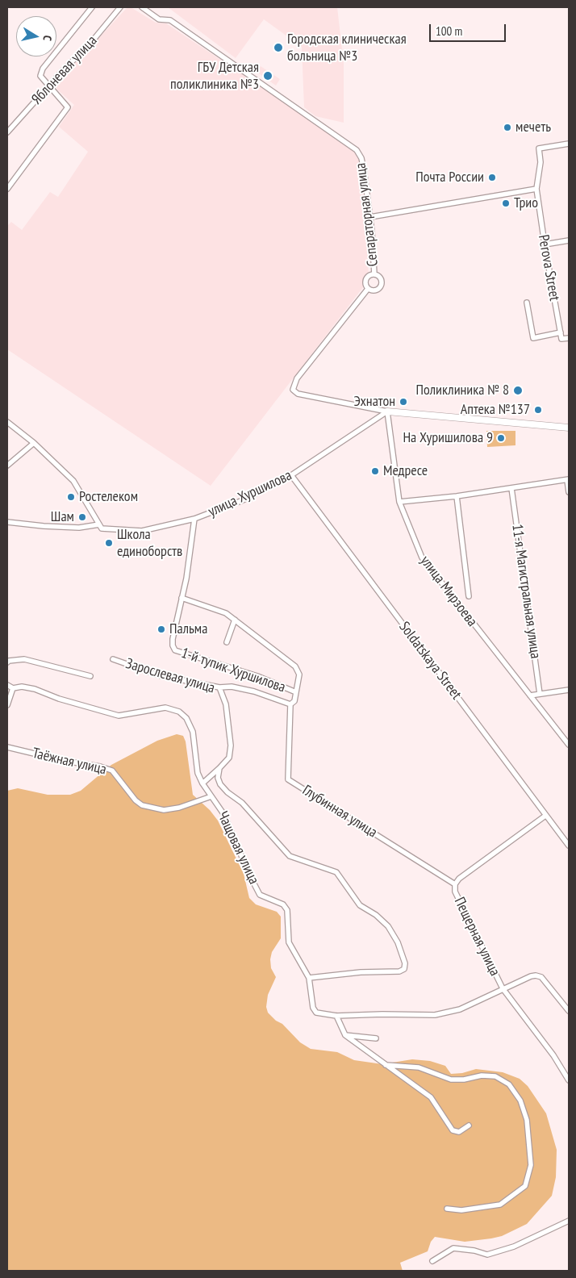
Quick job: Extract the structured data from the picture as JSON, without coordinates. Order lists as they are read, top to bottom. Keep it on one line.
{"streets":{"street":["Яблоневая улица","Сепараторная улица","Perova Street","улица Хуршилова","улица Мирзоева","11-я Магистральная улица","Soldatskaya Street","1-й тупик Хуршилова","Зарослевая улица","Таёжная улица","Глубинная улица","Чащовая улица","Пещерная улица"]},"crossings":[["улица Хуршилова","улица Мирзоева"],["улица Хуршилова","Soldatskaya Street"],["улица Хуршилова","1-й тупик Хуршилова"],["Soldatskaya Street","Пещерная улица"],["1-й тупик Хуршилова","Зарослевая улица"],["1-й тупик Хуршилова","Глубинная улица"],["Зарослевая улица","Чащовая улица"],["Таёжная улица","Чащовая улица"],["Глубинная улица","Пещерная улица"],["Чащовая улица","Пещерная улица"]],"places":["Городская клиническая больница №3","ГБУ Детская поликлиника №3","мечеть","Почта России","Трио","Поликлиника № 8","Эхнатон","Аптека №137","На Хуришилова 9","Медресе","Ростелеком","Шам","Школа единоборств","Пальма"],"scale_bar":"100 m","north":"right"}
